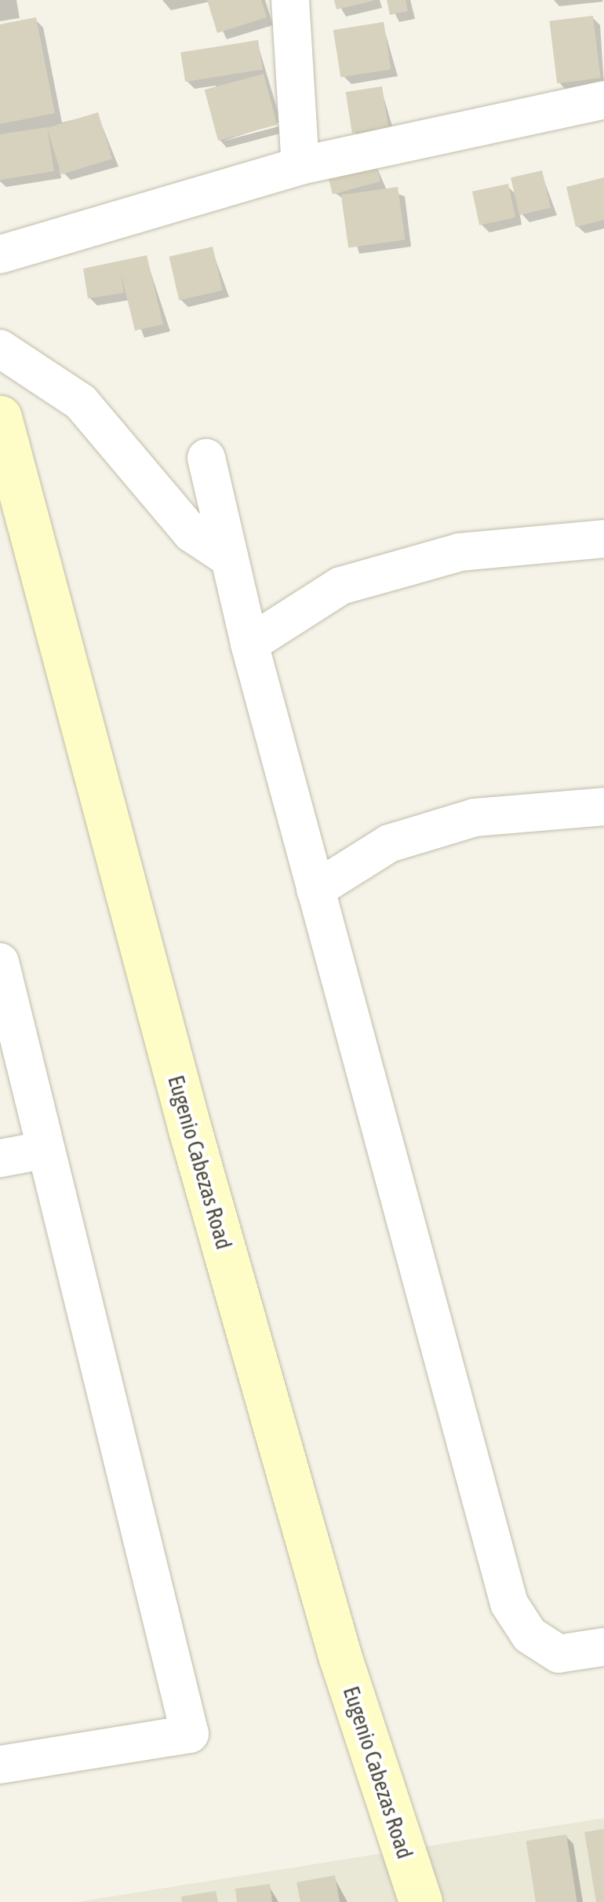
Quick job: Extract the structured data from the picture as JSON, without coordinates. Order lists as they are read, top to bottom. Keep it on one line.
{"streets":{"street":["Eugenio Cabezas Road"]}}
